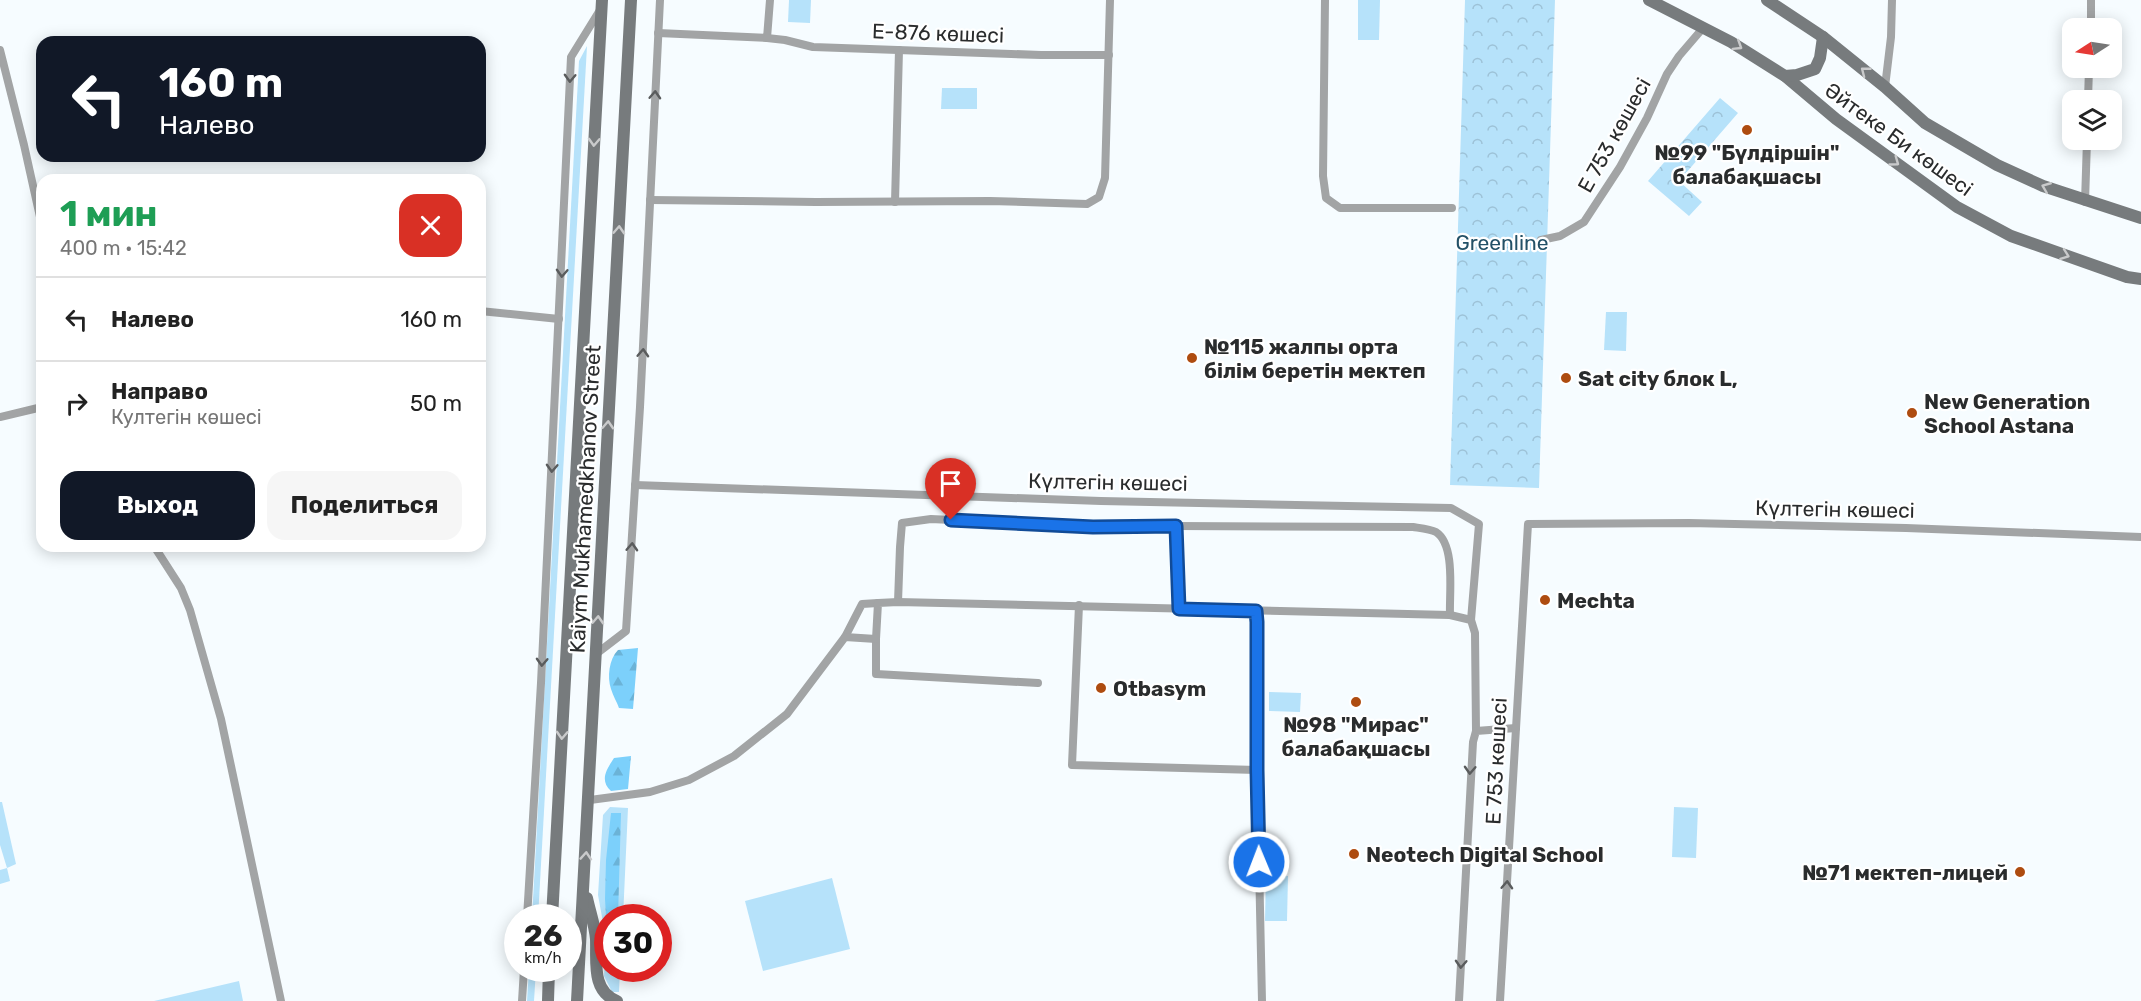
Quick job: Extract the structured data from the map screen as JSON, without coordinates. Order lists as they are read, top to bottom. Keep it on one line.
{"streets":{"main road":["Әйтеке Би көшесі","Kaiym Mukhamedkhanov Street"],"street":["Е-876 көшесі","Е 753 көшесі","Күлтегін көшесі"]},"crossings":[["Е 753 көшесі","Әйтеке Би көшесі"],["Е 753 көшесі","Күлтегін көшесі"]],"parks":["Greenline"],"places":["№99 \"Бүлдіршін\" балабақшасы","№115 жалпы орта білім беретін мектеп","Sat city блок L,","New Generation School Astana","Mechta","Otbasym","№98 \"Мирас\" балабақшасы","Neotech Digital School","№71 мектеп-лицей"],"north":"left","page":{"turn":["160 m","Налево"],"heading":["1 мин","400 m · 15:42"],"list":[{"name":"Налево","value":"160 m"},{"name":"Направо","note":"Култегін көшесі","value":"50 m"}],"buttons":["Выход","Поделиться"],"speed":"26 km/h","limit":"30"}}
